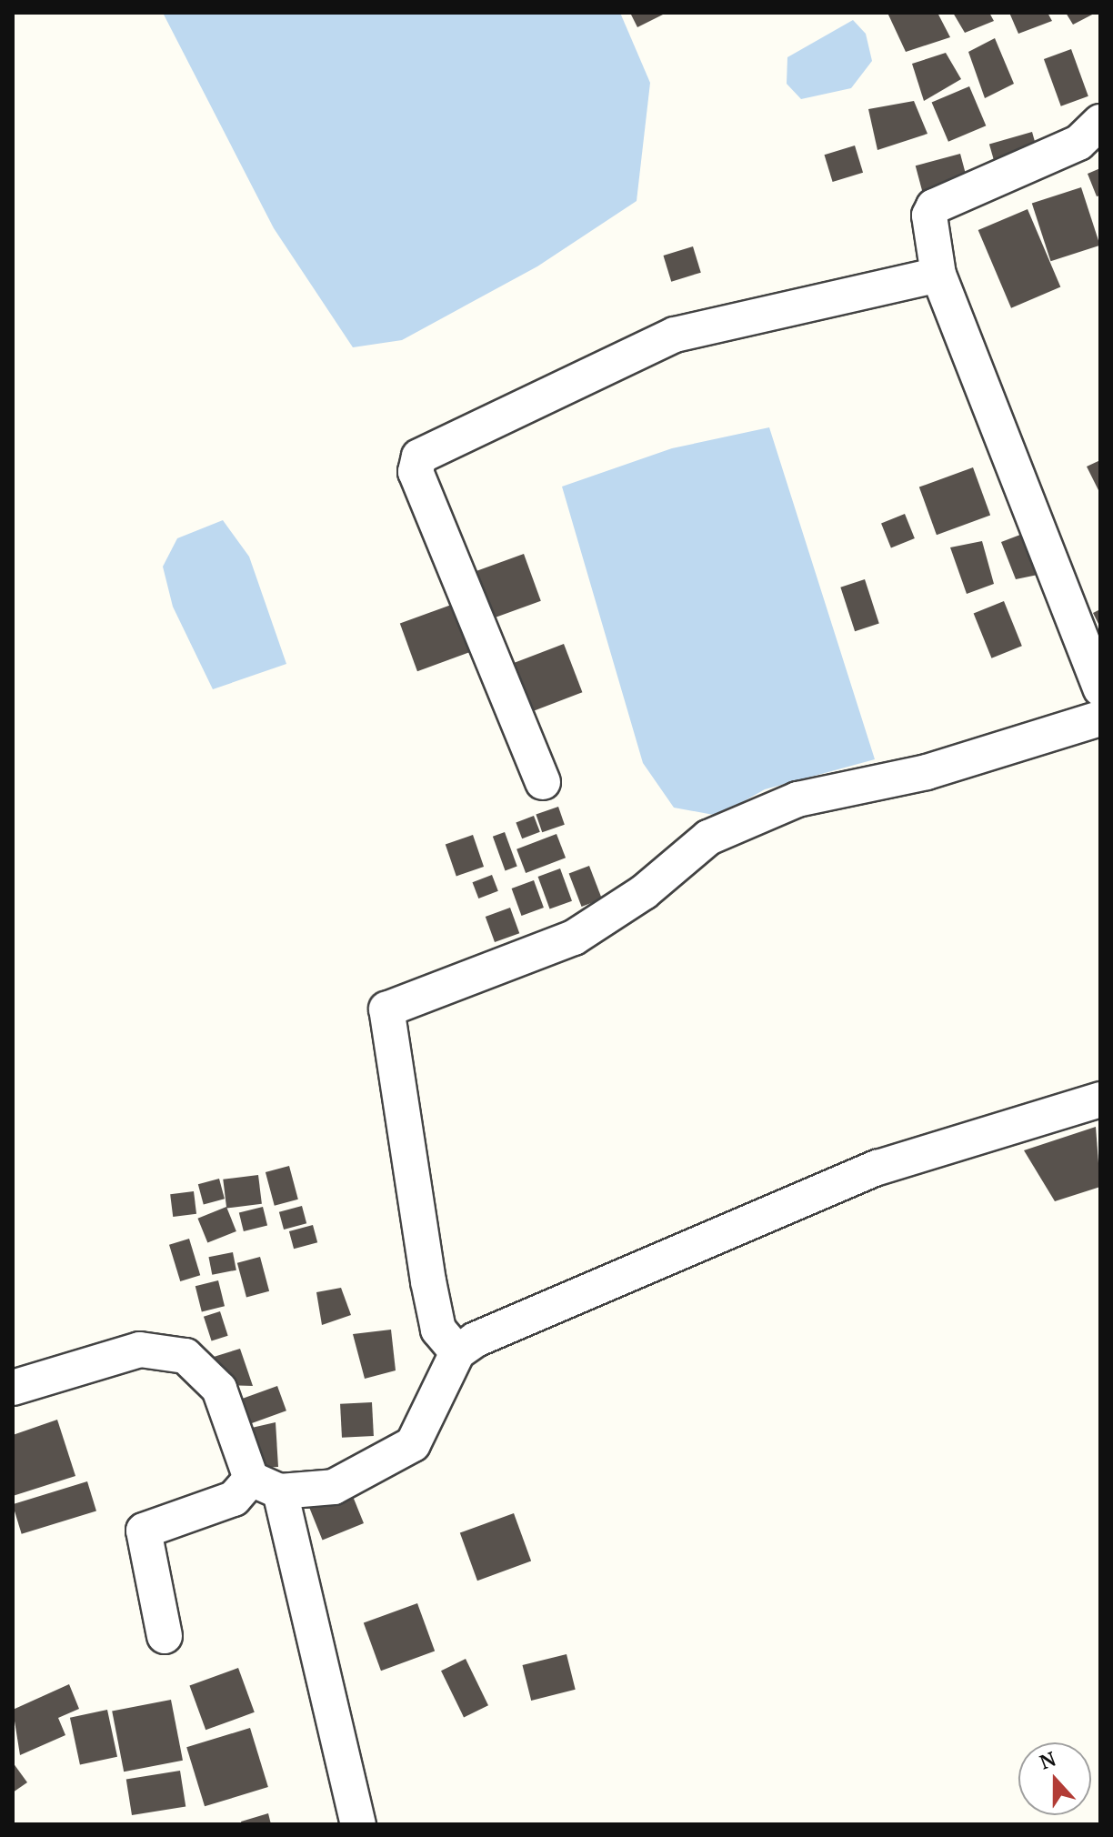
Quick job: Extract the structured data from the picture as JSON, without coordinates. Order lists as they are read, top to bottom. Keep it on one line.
{"north":"top"}
